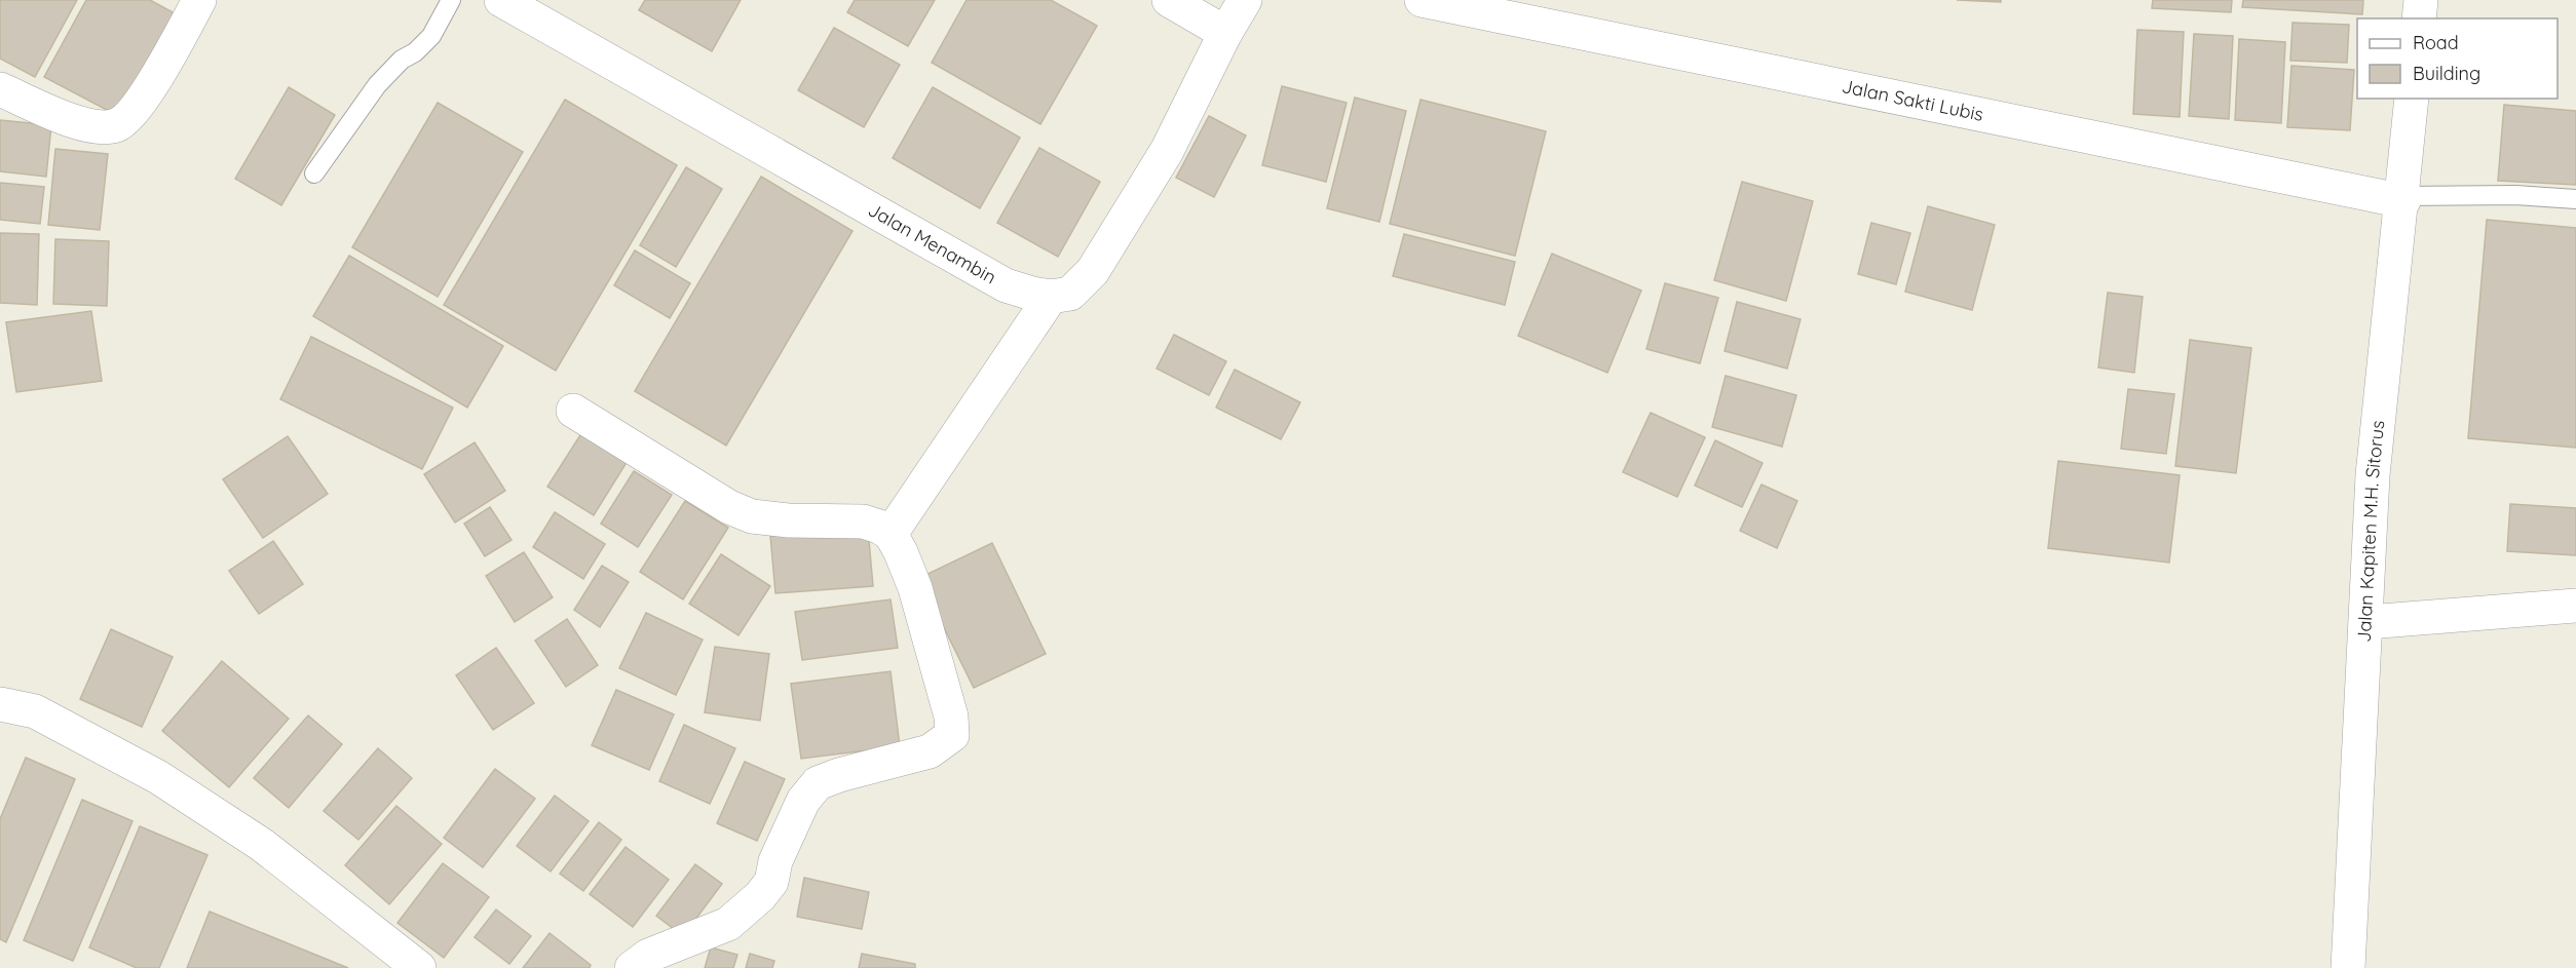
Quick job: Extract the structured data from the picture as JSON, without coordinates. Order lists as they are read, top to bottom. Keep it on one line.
{"streets":{"street":["Jalan Sakti Lubis","Jalan Menambin","Jalan Kapiten M.H. Sitorus"]},"crossings":[["Jalan Sakti Lubis","Jalan Kapiten M.H. Sitorus"]],"legend":["Road","Building"]}
